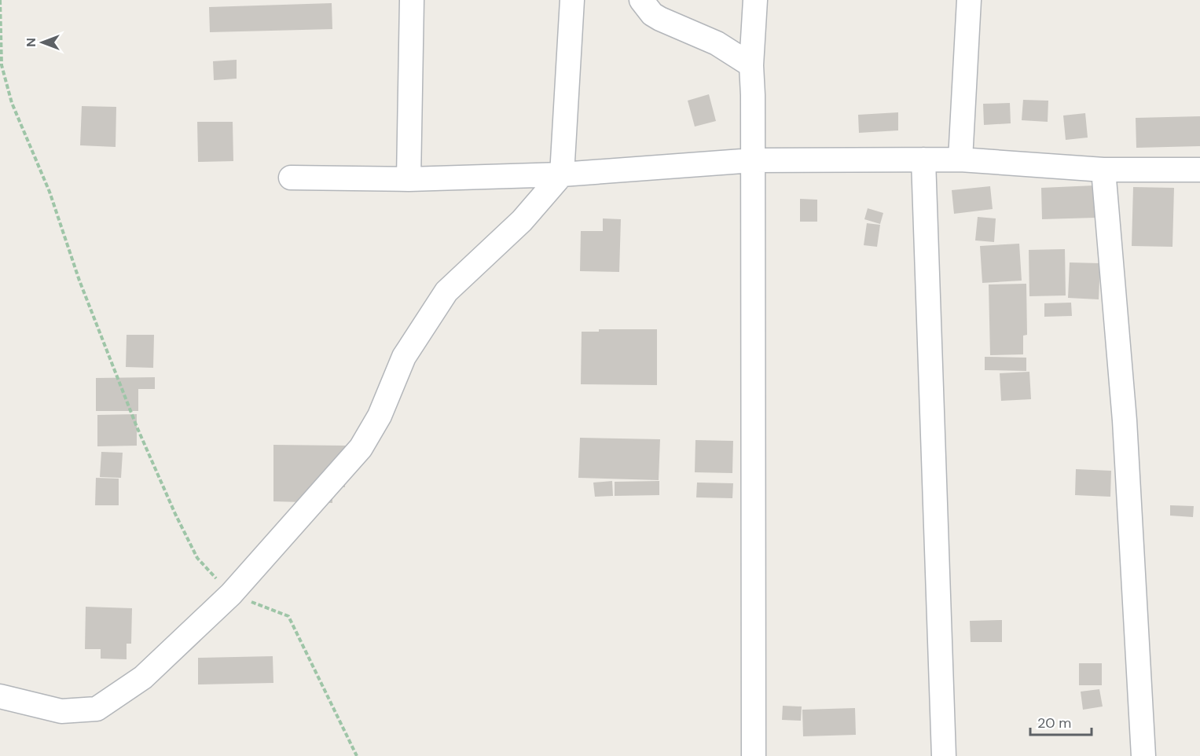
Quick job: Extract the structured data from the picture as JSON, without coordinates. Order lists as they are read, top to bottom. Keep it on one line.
{"scale_bar":"20 m","north":"left"}
